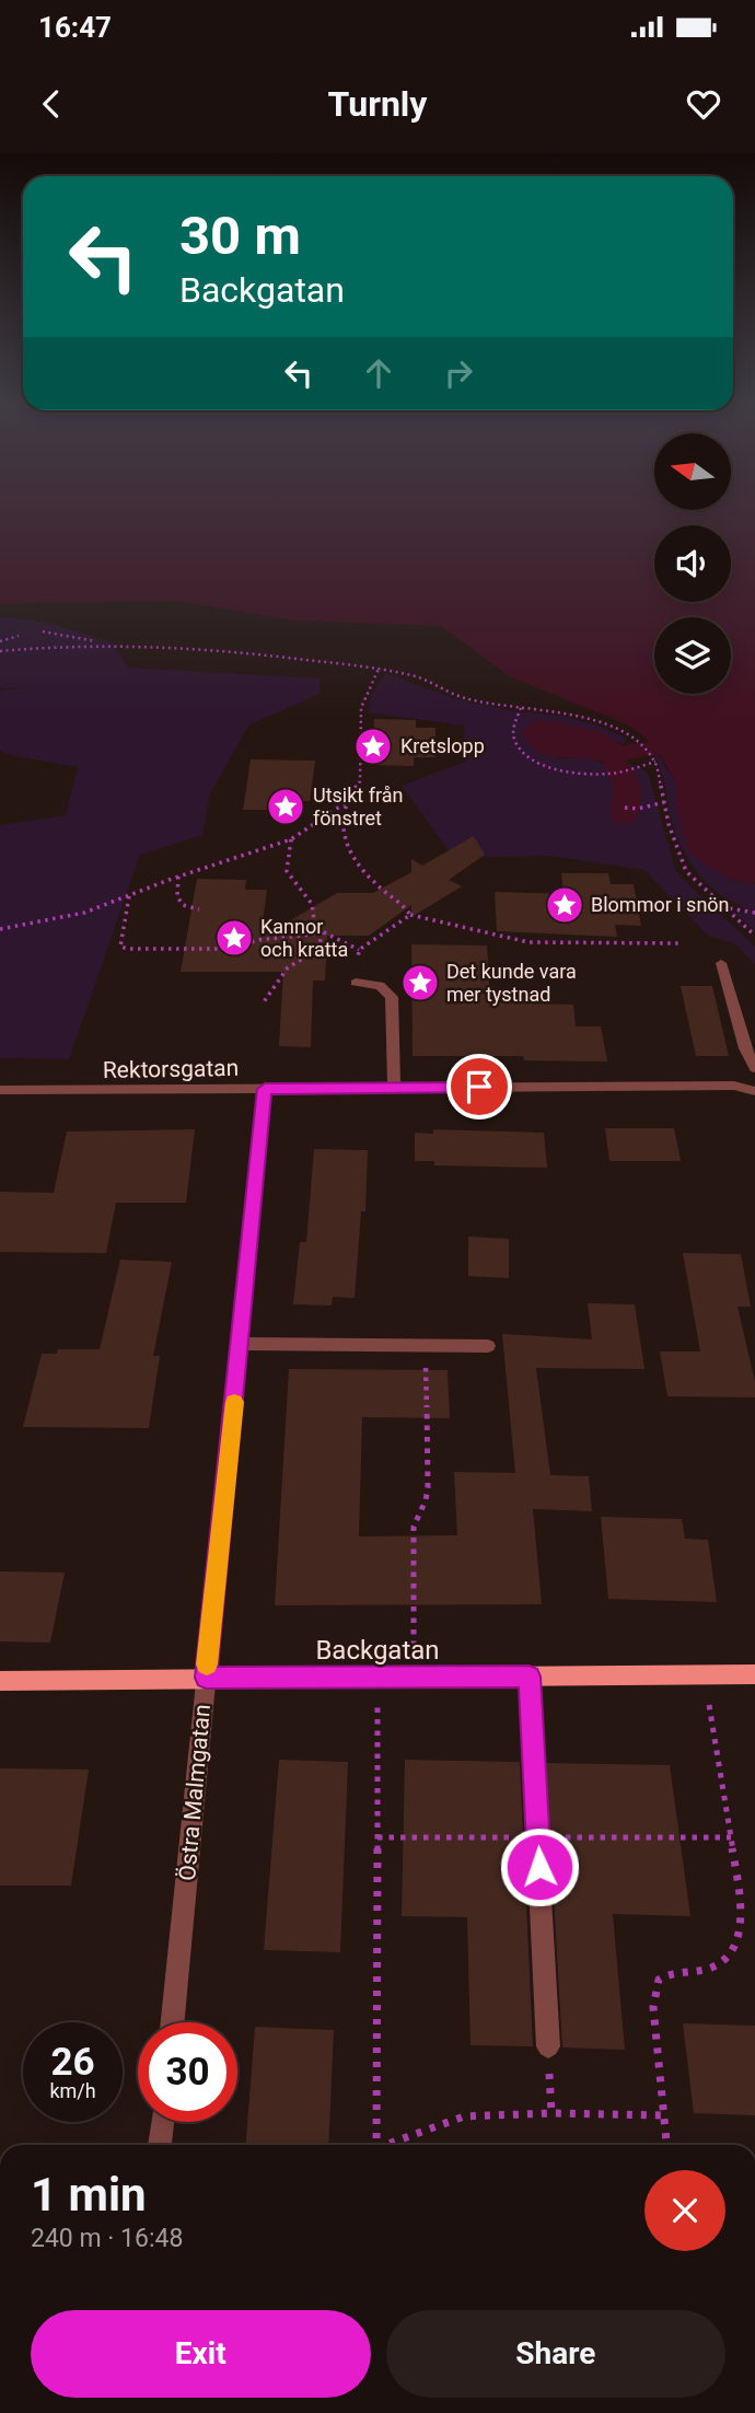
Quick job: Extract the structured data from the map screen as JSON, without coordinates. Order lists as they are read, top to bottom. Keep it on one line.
{"streets":{"street":["Rektorsgatan","Backgatan","Östra Malmgatan"]},"crossings":[["Rektorsgatan","Östra Malmgatan"],["Backgatan","Östra Malmgatan"]],"places":{"place":["Kretslopp","Utsikt från fönstret","Blommor i snön","Kannor och kratta","Det kunde vara mer tystnad"]},"north":"left","page":{"status":"16:47","header":"Turnly","turn":["30 m","Backgatan"],"speed":"26 km/h","limit":"30","heading":["1 min","240 m · 16:48"],"buttons":["Exit","Share"]}}
